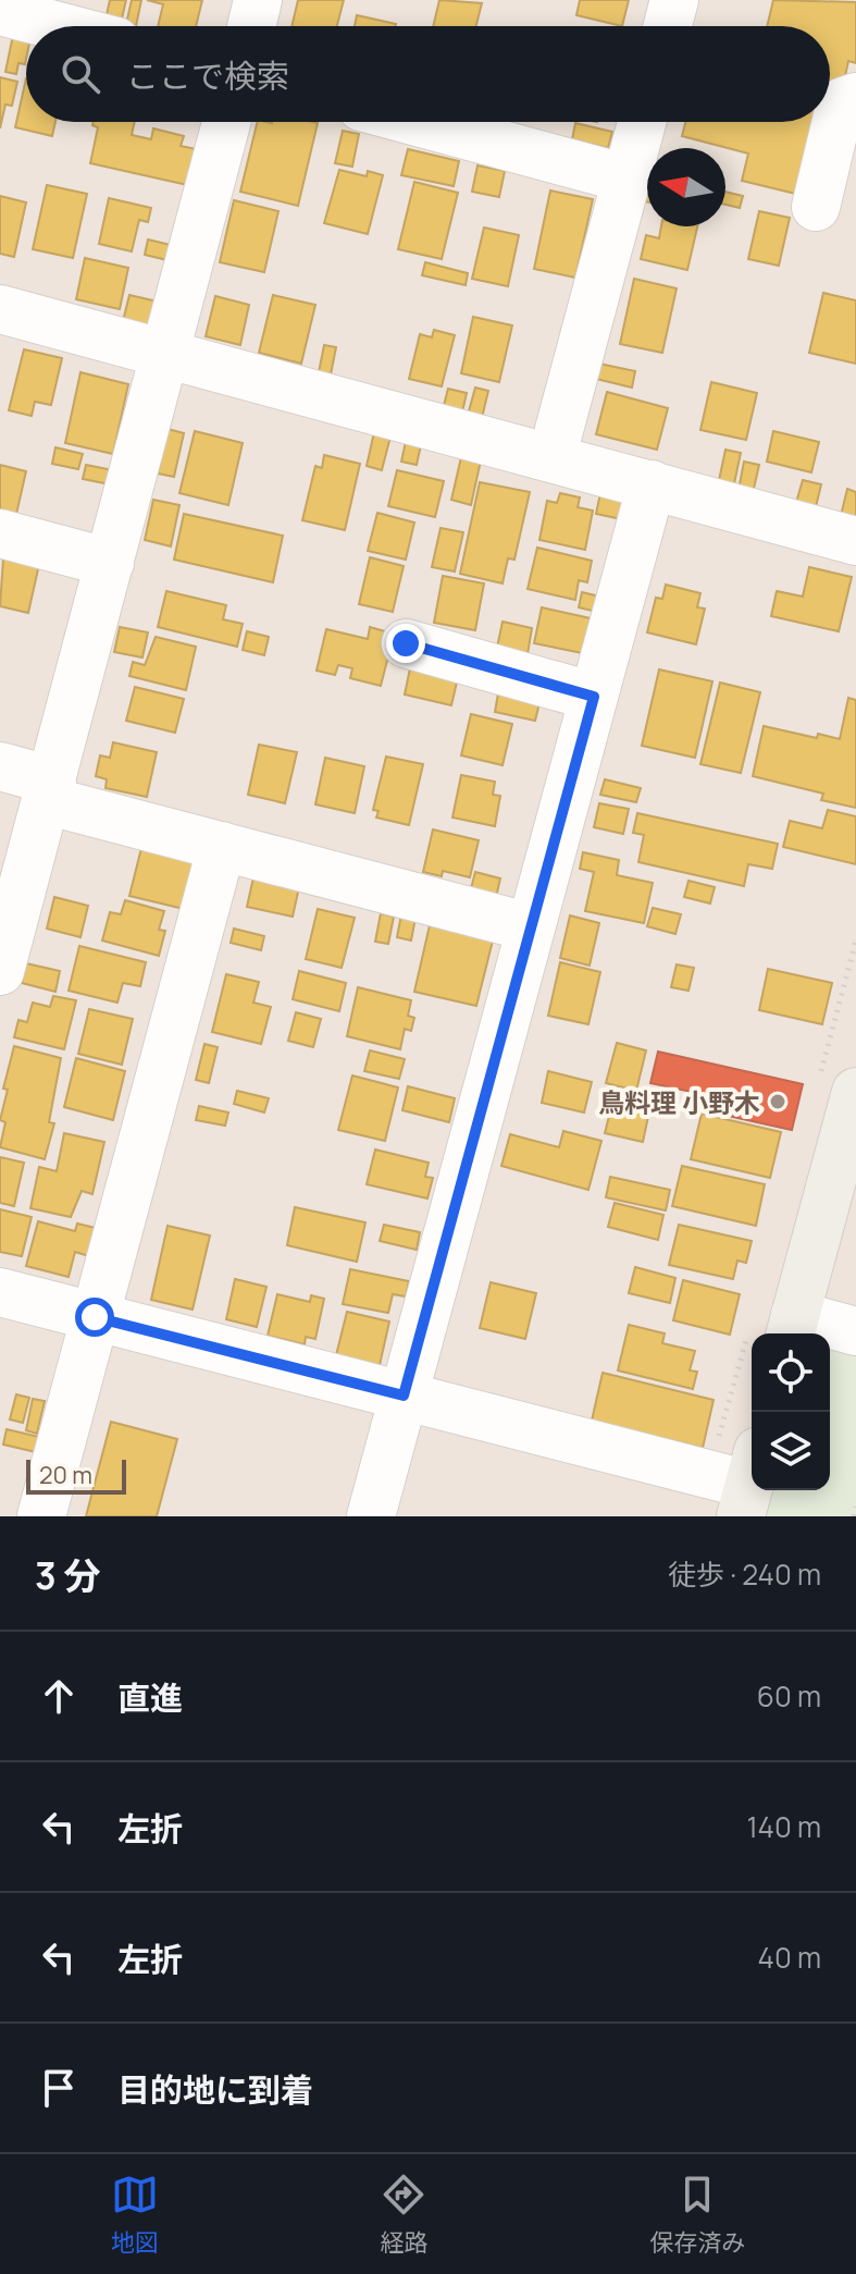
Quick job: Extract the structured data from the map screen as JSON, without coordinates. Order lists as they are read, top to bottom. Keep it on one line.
{"places":["鳥料理 小野木"],"scale_bar":"20 m","north":"left","page":{"search":"ここで検索","scale":"20 m","heading":["3 分","徒歩 · 240 m"],"list":[["直進","60 m"],["左折","140 m"],["左折","40 m"],"目的地に到着"],"nav":["地図","経路","保存済み"]}}
